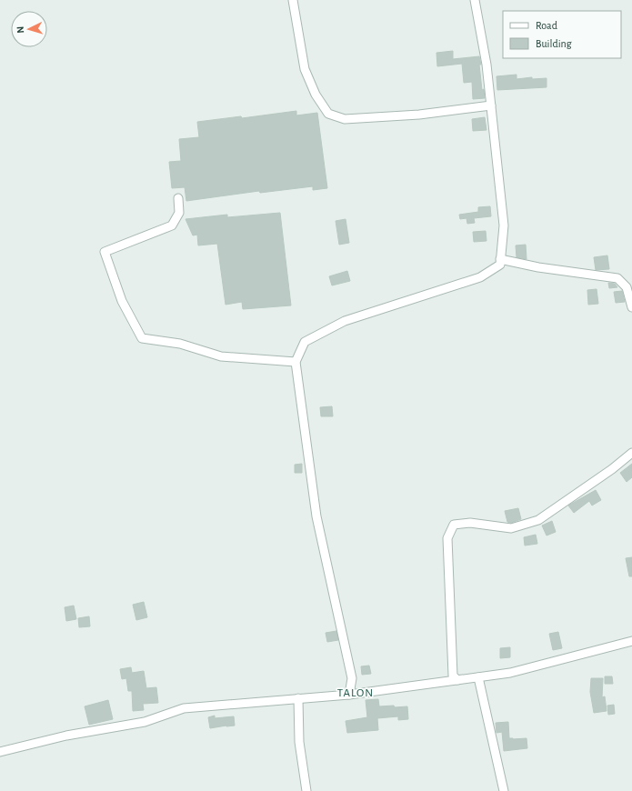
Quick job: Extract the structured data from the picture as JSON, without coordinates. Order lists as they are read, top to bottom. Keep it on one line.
{"districts":["TALON"],"legend":["Road","Building"],"north":"left"}
